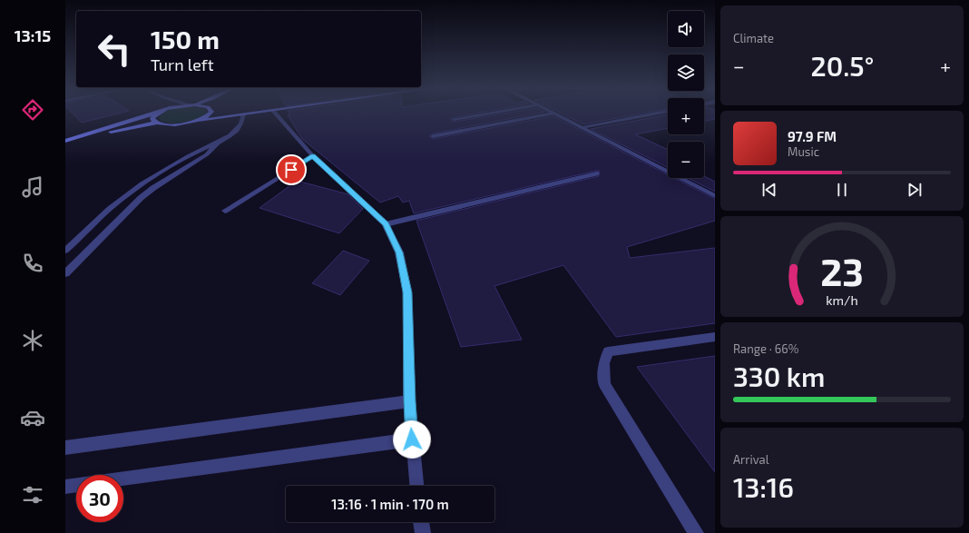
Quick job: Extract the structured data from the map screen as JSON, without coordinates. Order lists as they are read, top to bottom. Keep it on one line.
{"page":{"tabs":"13:15","tile":["Climate",["Range · 66%","330 km"],["Arrival","13:16"]],"map_buttons":["+","−"],"turn":["150 m","Turn left"],"heat":["−","20.5°","+"],"song":["97.9 FM","Music"],"limit":"30","trip":"13:16 · 1 min · 170 m","gauge":["23","km/h"]}}
